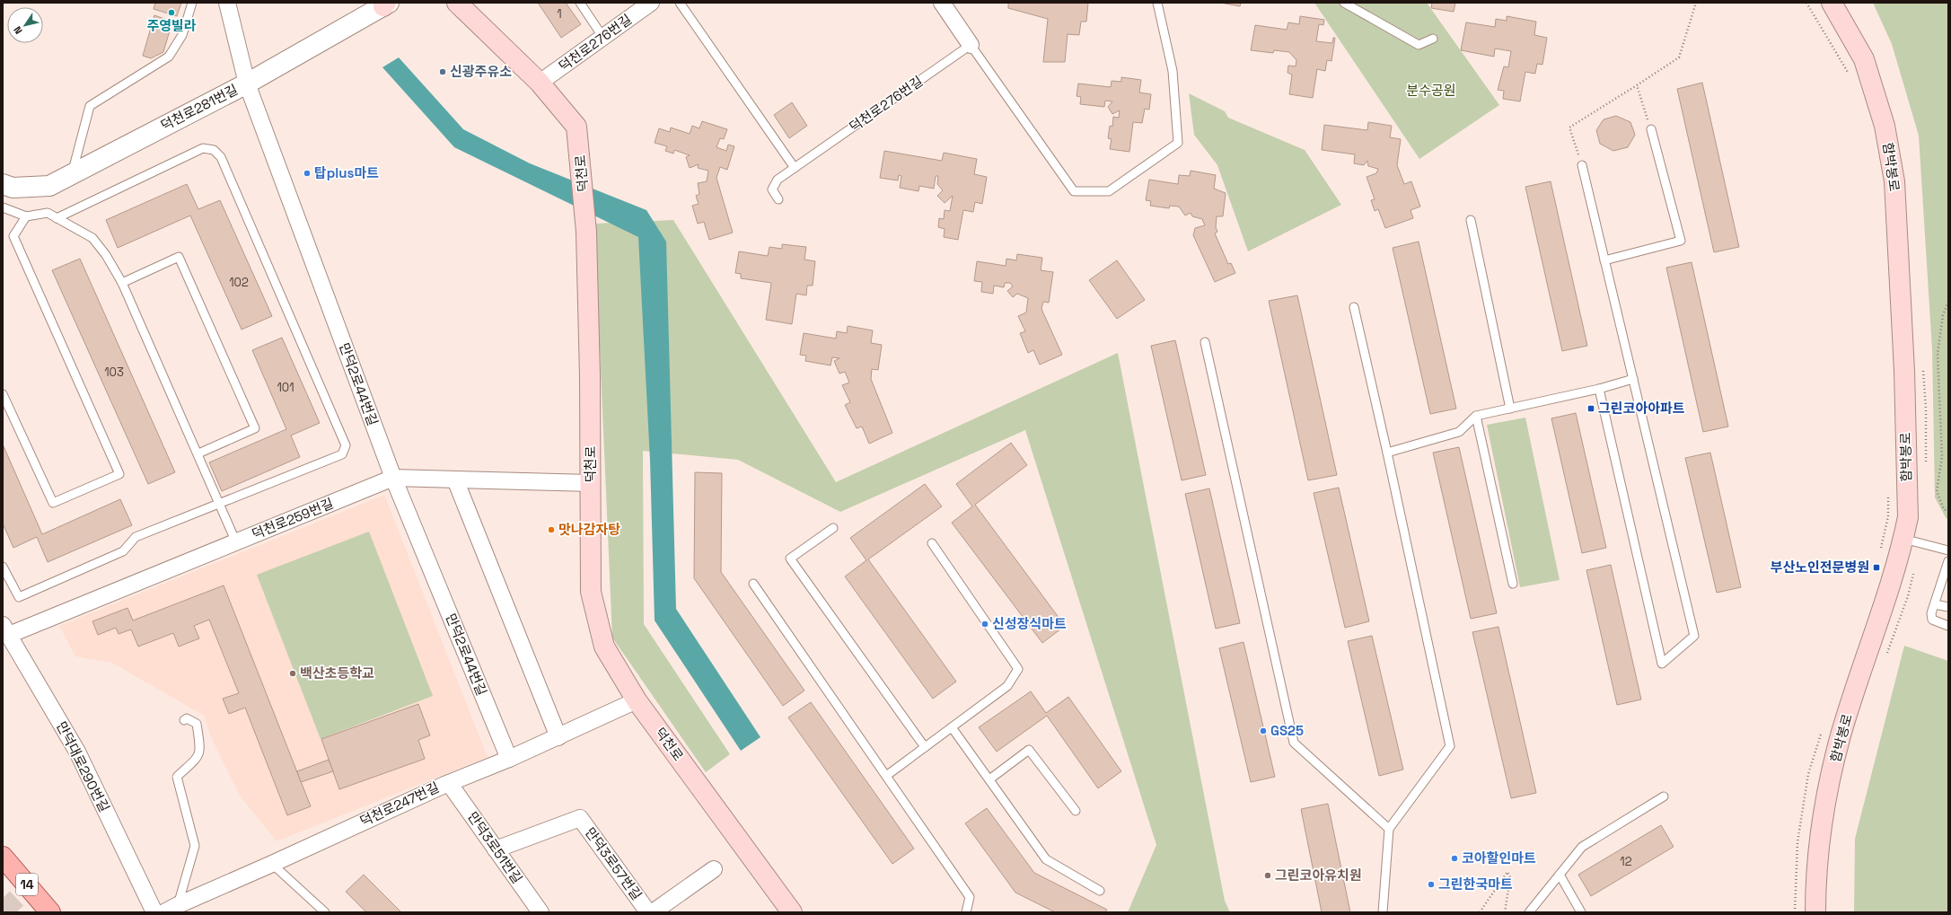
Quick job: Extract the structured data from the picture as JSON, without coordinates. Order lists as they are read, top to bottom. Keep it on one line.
{"streets":{"main road":["함박봉로","덕천로","14"],"street":["덕천로276번길","덕천로281번길","만덕2로44번길","덕천로259번길","만덕대로290번길","덕천로247번길","만덕3로51번길","만덕3로57번길"]},"crossings":[["덕천로276번길","덕천로"],["덕천로281번길","만덕2로44번길"],["덕천로","덕천로259번길"],["덕천로","덕천로247번길"],["만덕2로44번길","덕천로259번길"],["만덕2로44번길","덕천로247번길"],["덕천로259번길","만덕대로290번길"],["덕천로247번길","만덕3로51번길"],["만덕3로51번길","만덕3로57번길"]],"parks":["분수공원"],"places":{"other":["주영빌라","신광주유소","탑plus마트","맛나감자탕","신성장식마트","백산초등학교","GS25","코아할인마트","그린코아유치원","그린한국마트"],"transit":["그린코아아파트","부산노인전문병원"]},"house_numbers":["1","102","103","101","12"],"north":"bottom left"}
